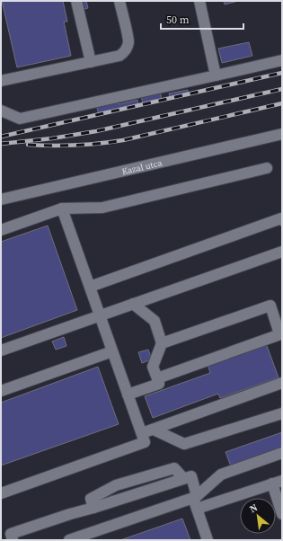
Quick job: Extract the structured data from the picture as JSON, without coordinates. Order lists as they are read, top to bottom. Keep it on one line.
{"streets":{"street":["Kazal utca"]},"scale_bar":"50 m","north":"top left"}
